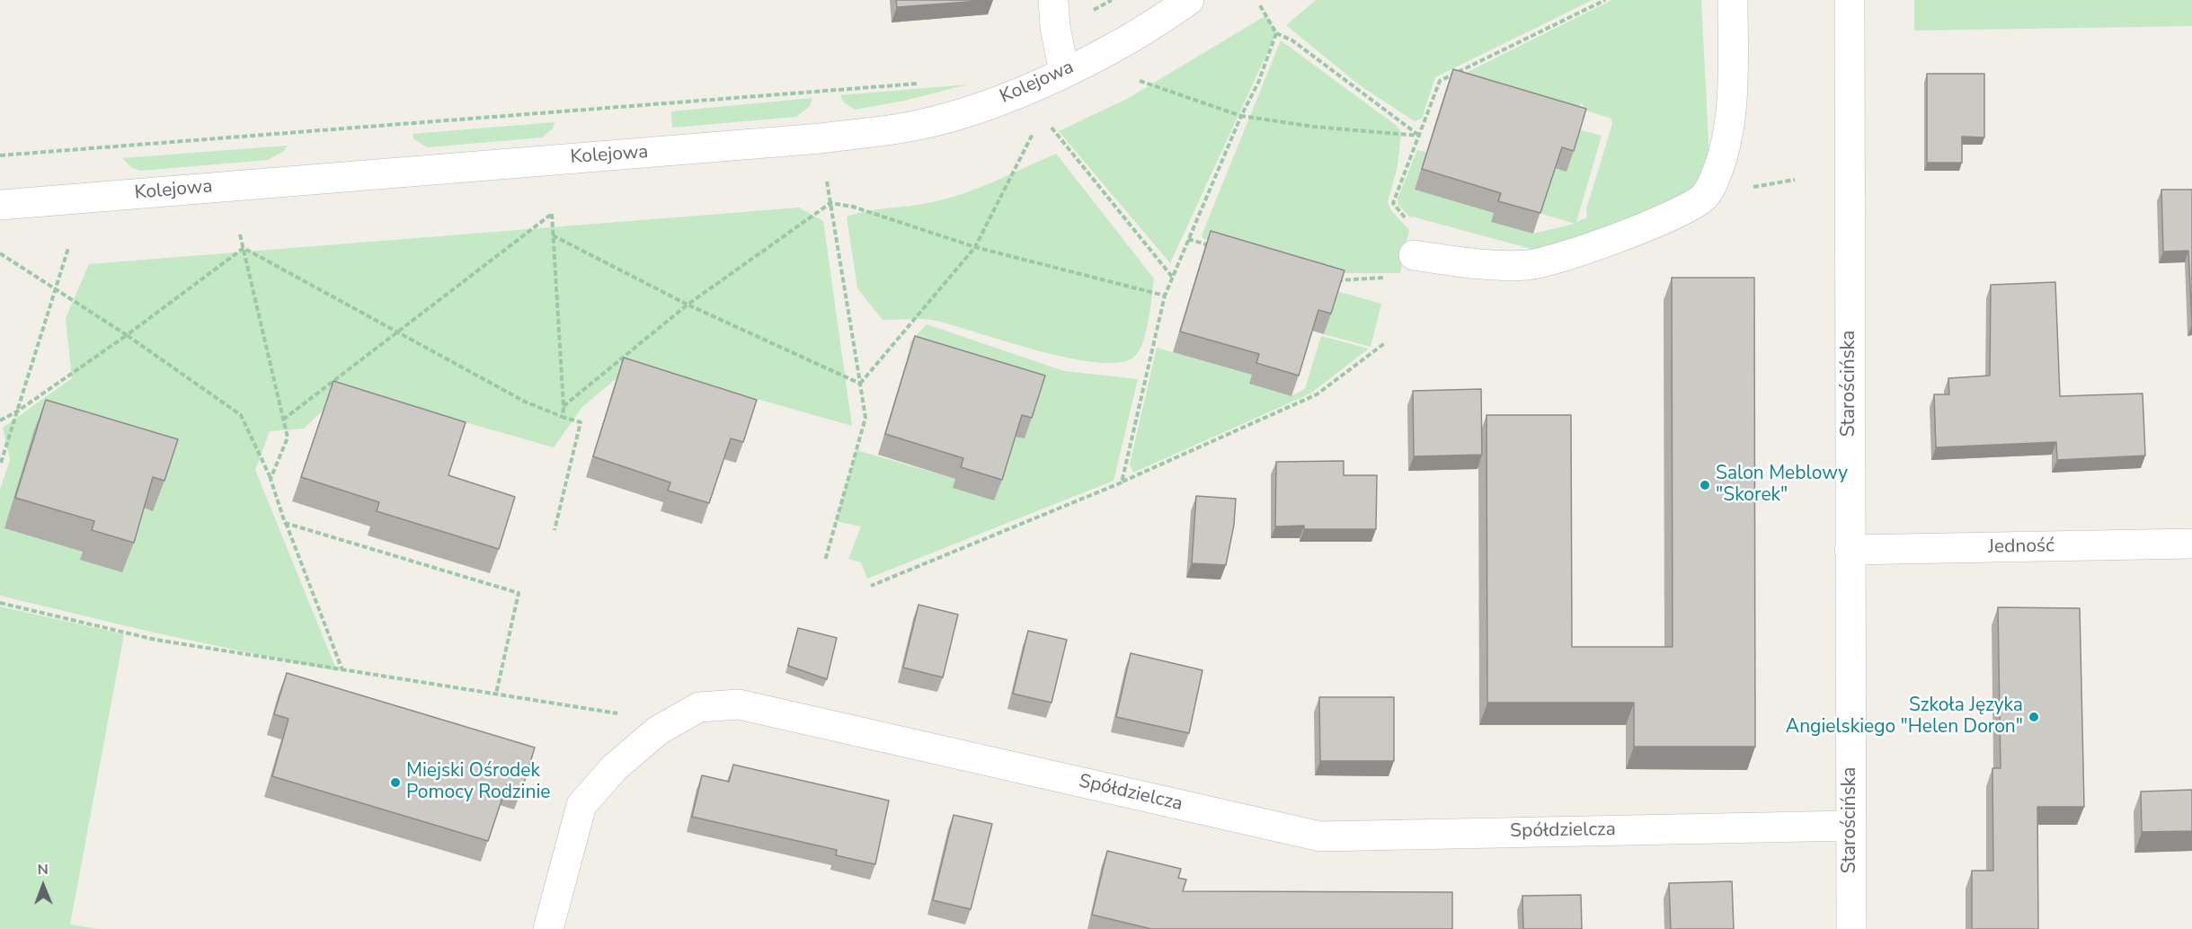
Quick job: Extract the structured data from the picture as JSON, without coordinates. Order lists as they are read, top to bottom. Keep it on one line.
{"streets":{"street":["Kolejowa","Starościńska","Jedność","Spółdzielcza"]},"crossings":[["Starościńska","Jedność"],["Starościńska","Spółdzielcza"]],"places":["Salon Meblowy \"Skorek\"","Szkoła Języka Angielskiego \"Helen Doron\"","Miejski Ośrodek Pomocy Rodzinie"],"north":"top"}
